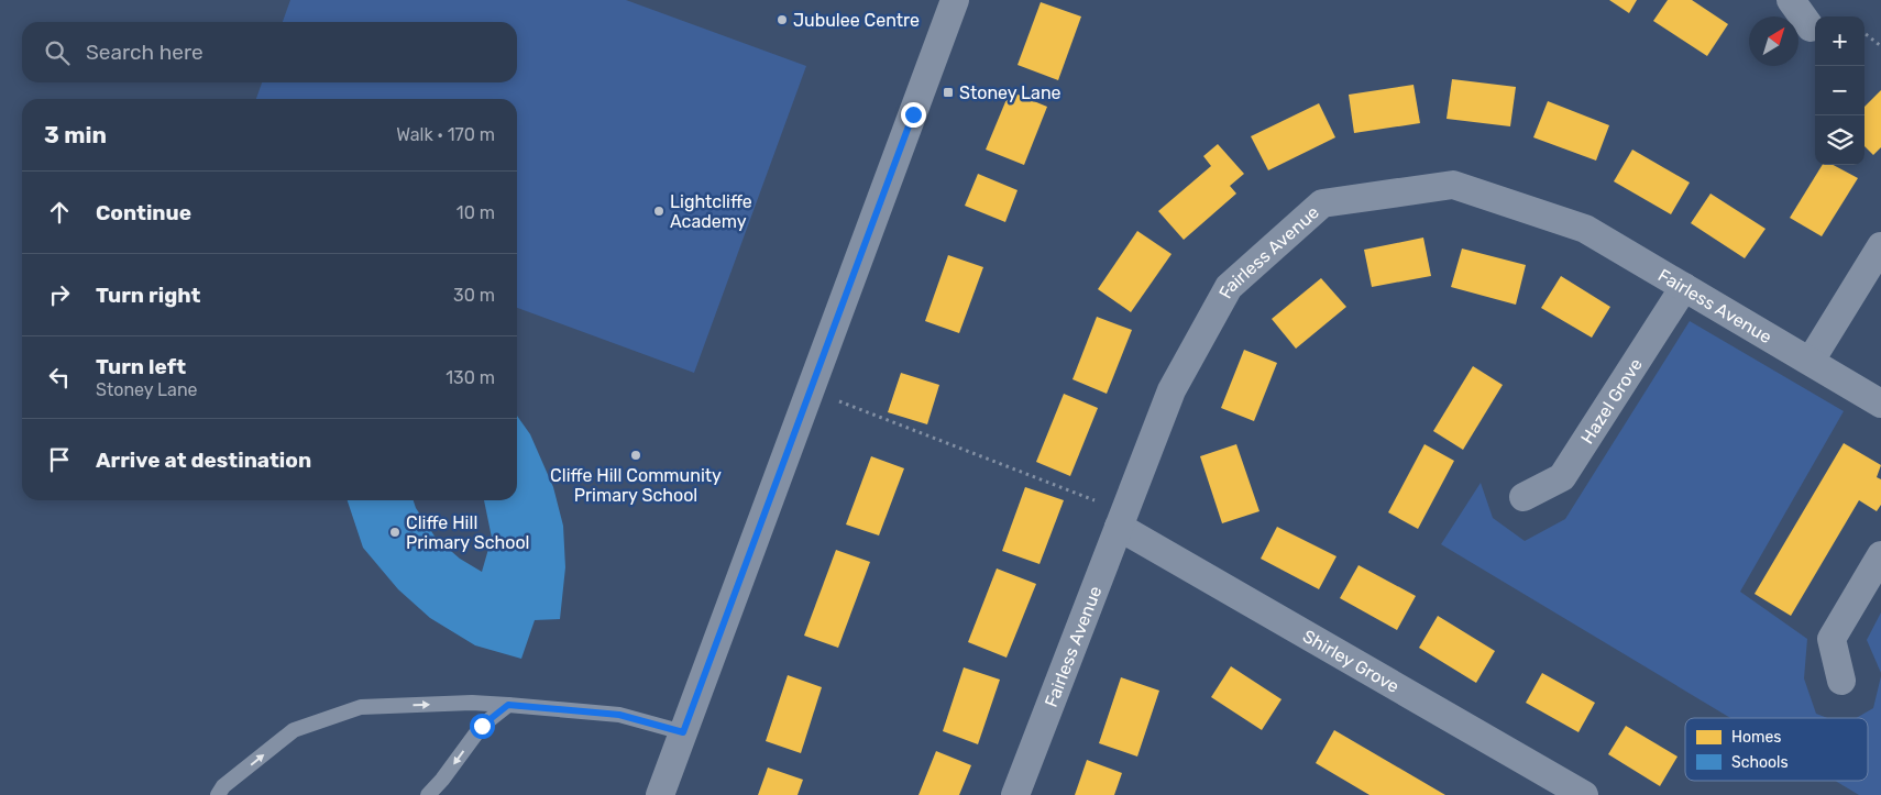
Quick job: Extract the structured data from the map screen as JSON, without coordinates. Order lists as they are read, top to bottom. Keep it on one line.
{"streets":{"street":["Fairless Avenue","Hazel Grove","Shirley Grove"]},"crossings":[["Fairless Avenue","Hazel Grove"],["Fairless Avenue","Shirley Grove"]],"places":{"other":["Jubulee Centre","Lightcliffe Academy","Cliffe Hill Community Primary School","Cliffe Hill Primary School"],"transit":["Stoney Lane"]},"legend":["Homes","Schools"],"north":"top right","page":{"map_buttons":["+","−"],"search":"Search here","heading":["3 min","Walk · 170 m"],"list":[["Continue","10 m"],["Turn right","30 m"],["Turn left","Stoney Lane","130 m"],"Arrive at destination"]}}
